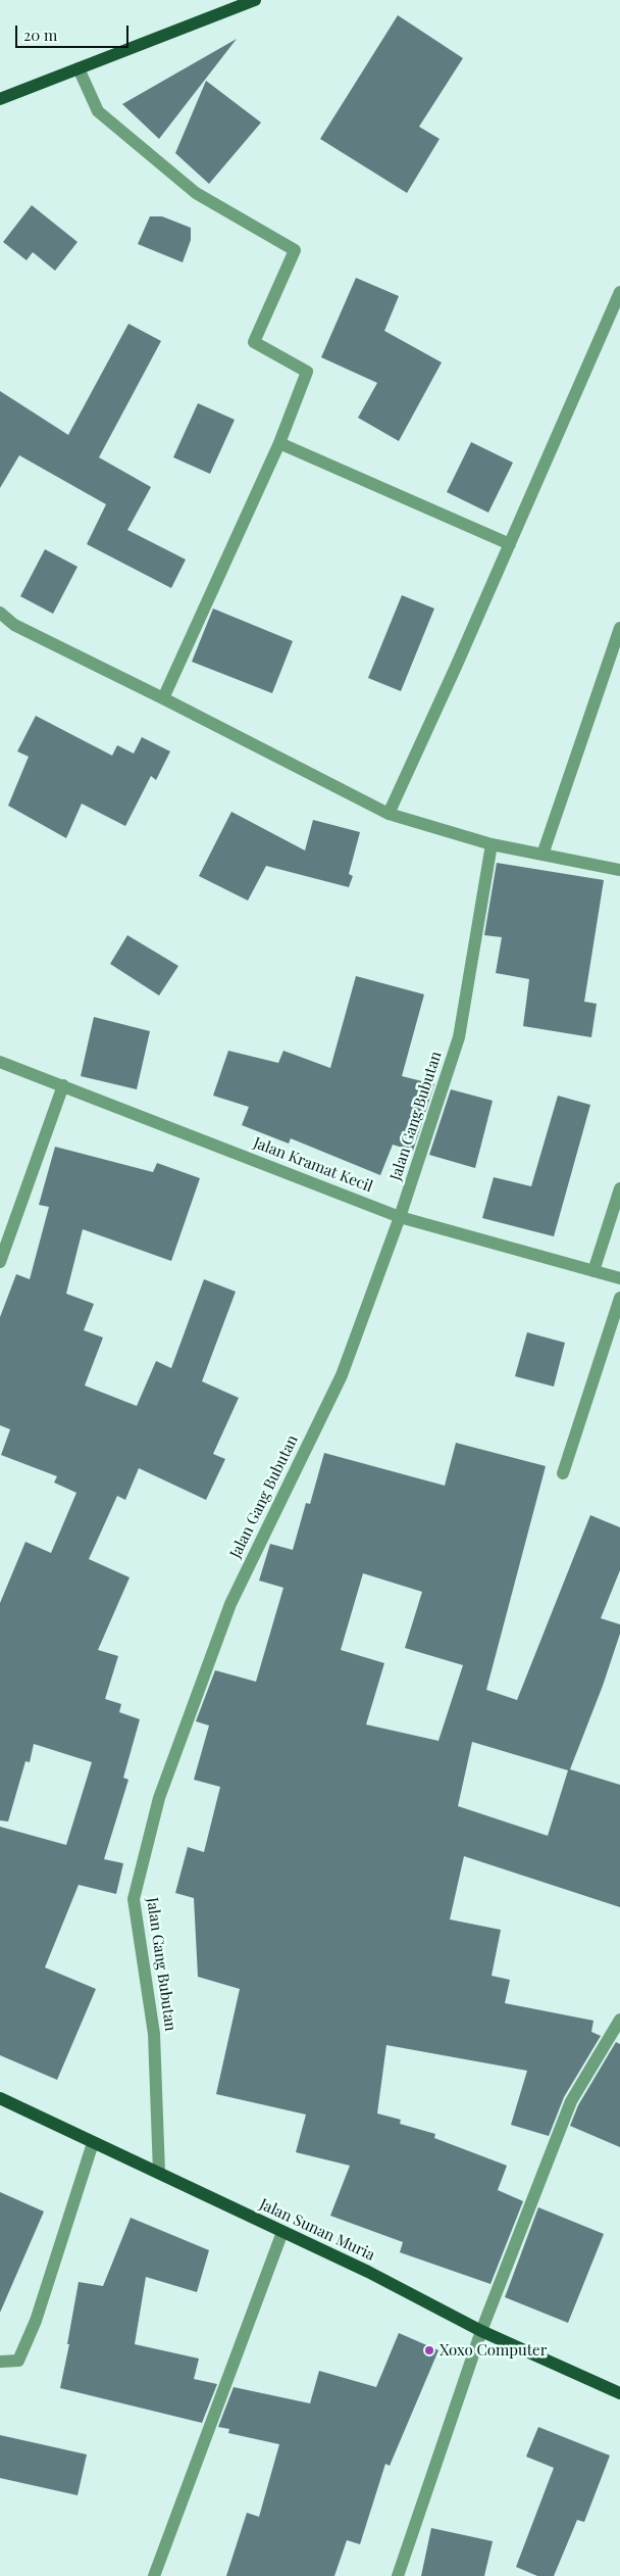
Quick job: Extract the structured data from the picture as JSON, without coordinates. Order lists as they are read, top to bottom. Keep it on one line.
{"streets":{"main road":["Jalan Sunan Muria"],"street":["Jalan Gang Bubutan","Jalan Kramat Kecil"]},"crossings":[["Jalan Gang Bubutan","Jalan Kramat Kecil"],["Jalan Gang Bubutan","Jalan Sunan Muria"]],"places":["Xoxo Computer"],"scale_bar":"20 m"}
